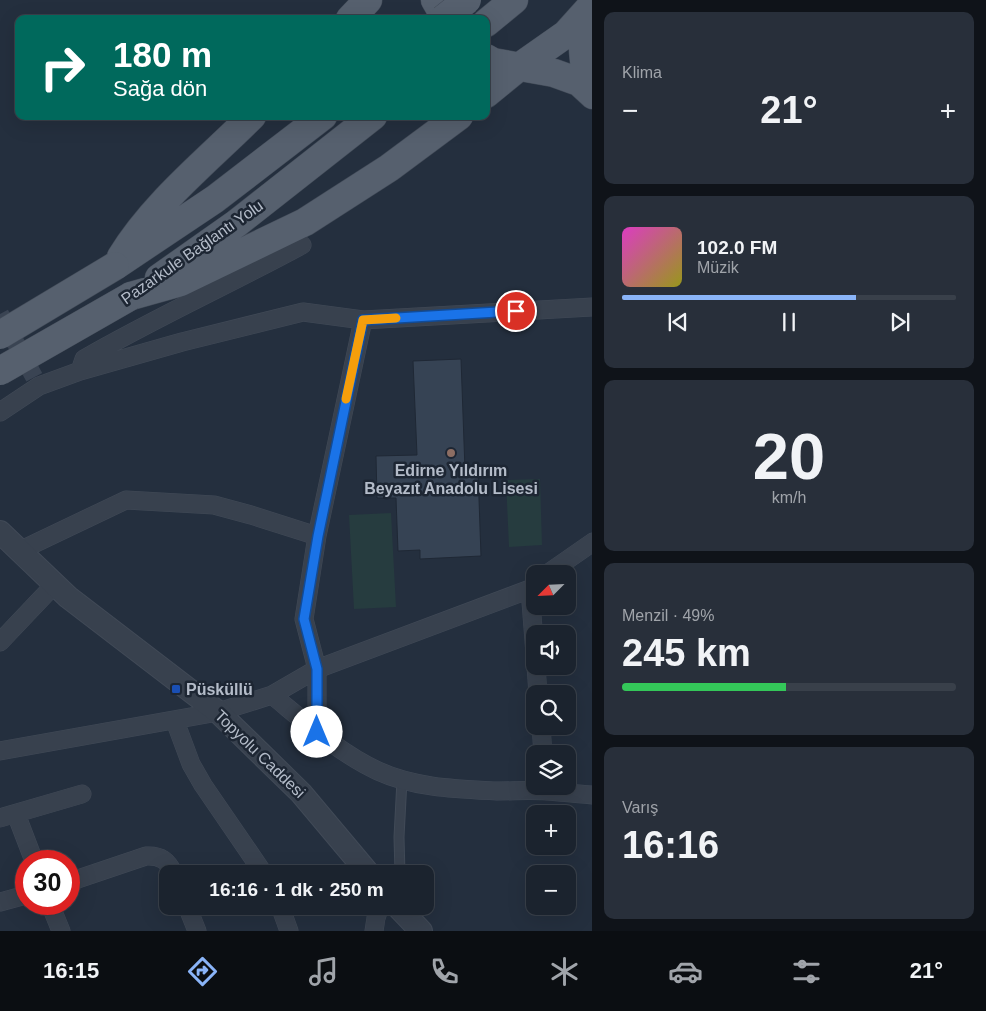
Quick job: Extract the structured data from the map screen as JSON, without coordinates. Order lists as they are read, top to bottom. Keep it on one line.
{"streets":{"main road":["Pazarkule Bağlantı Yolu"],"street":["Topyolu Caddesi"]},"places":{"other":["Edirne Yıldırım Beyazıt Anadolu Lisesi"],"transit":["Püsküllü"]},"north":"bottom left","page":{"tile":["Klima",["20","km/h"],["Menzil · 49%","245 km"],["Varış","16:16"]],"turn":["180 m","Sağa dön"],"heat":["−","21°","+"],"song":["102.0 FM","Müzik"],"map_buttons":["+","−"],"limit":"30","trip":"16:16 · 1 dk · 250 m","tabs":["16:15","21°"]}}
